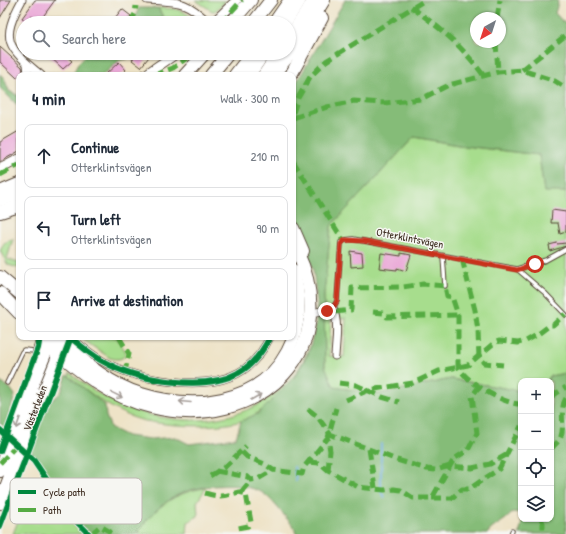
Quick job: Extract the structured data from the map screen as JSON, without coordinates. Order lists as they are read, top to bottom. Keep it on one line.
{"streets":{"highway":["Västerleden"],"street":["Otterklintsvägen"]},"legend":["Cycle path","Path"],"north":"bottom left","page":{"search":"Search here","heading":["4 min","Walk · 300 m"],"list":[["Continue","Otterklintsvägen","210 m"],["Turn left","Otterklintsvägen","90 m"],"Arrive at destination"],"map_buttons":["+","−"]}}
